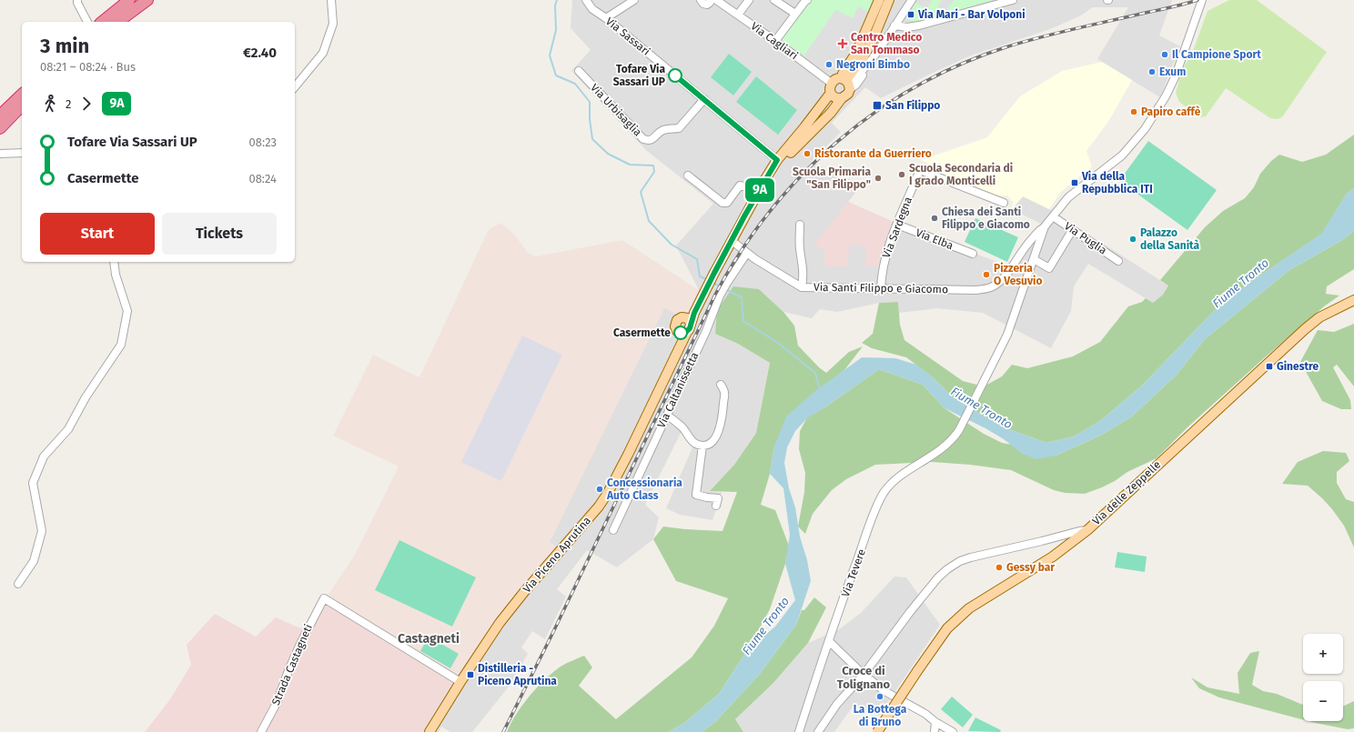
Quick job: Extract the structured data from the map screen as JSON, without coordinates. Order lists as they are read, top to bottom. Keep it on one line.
{"streets":{"main road":["Via delle Zeppelle","Via Piceno Aprutina"],"street":["Via Sassari","Via Cagliari","Via Urbisaglia","Via Sardegna","Via Puglia","Via Elba","Via Santi Filippo e Giacomo","Via Caltanissetta","Via Tevere","Strada Castagneti"]},"crossings":[["Via Sassari","Via Urbisaglia"],["Via Sardegna","Via Elba"],["Via Sardegna","Via Santi Filippo e Giacomo"],["Via Santi Filippo e Giacomo","Via Caltanissetta"],["Via Santi Filippo e Giacomo","Via Piceno Aprutina"],["Via Santi Filippo e Giacomo","Via Tevere"],["Via Piceno Aprutina","Strada Castagneti"]],"districts":["Castagneti","Croce di Tolignano"],"water":["Fiume Tronto"],"places":{"transit":["Via Mari - Bar Volponi","San Filippo","Via della Repubblica ITI","Ginestre","Distilleria - Piceno Aprutina"],"health":["Centro Medico San Tommaso"],"other":["Il Campione Sport","Negroni Bimbo","Exum","Tofare Via Sassari UP","Papiro caffè","Ristorante da Guerriero","Scuola Secondaria di I grado Monticelli","Scuola Primaria \"San Filippo\"","Chiesa dei Santi Filippo e Giacomo","Palazzo della Sanità","Pizzeria O Vesuvio","Casermette","Concessionaria Auto Class","Gessy bar","La Bottega di Bruno"]},"lines":["bus line 9A"],"page":{"on_map":"9A","heading":["3 min","08:21 – 08:24 · Bus","€2.40"],"legs":["2","9A"],"list":[{"name":"Tofare Via Sassari UP","value":"08:23"},{"name":"Casermette","value":"08:24"}],"buttons":["Start","Tickets"],"map_buttons":["+","−"]}}
